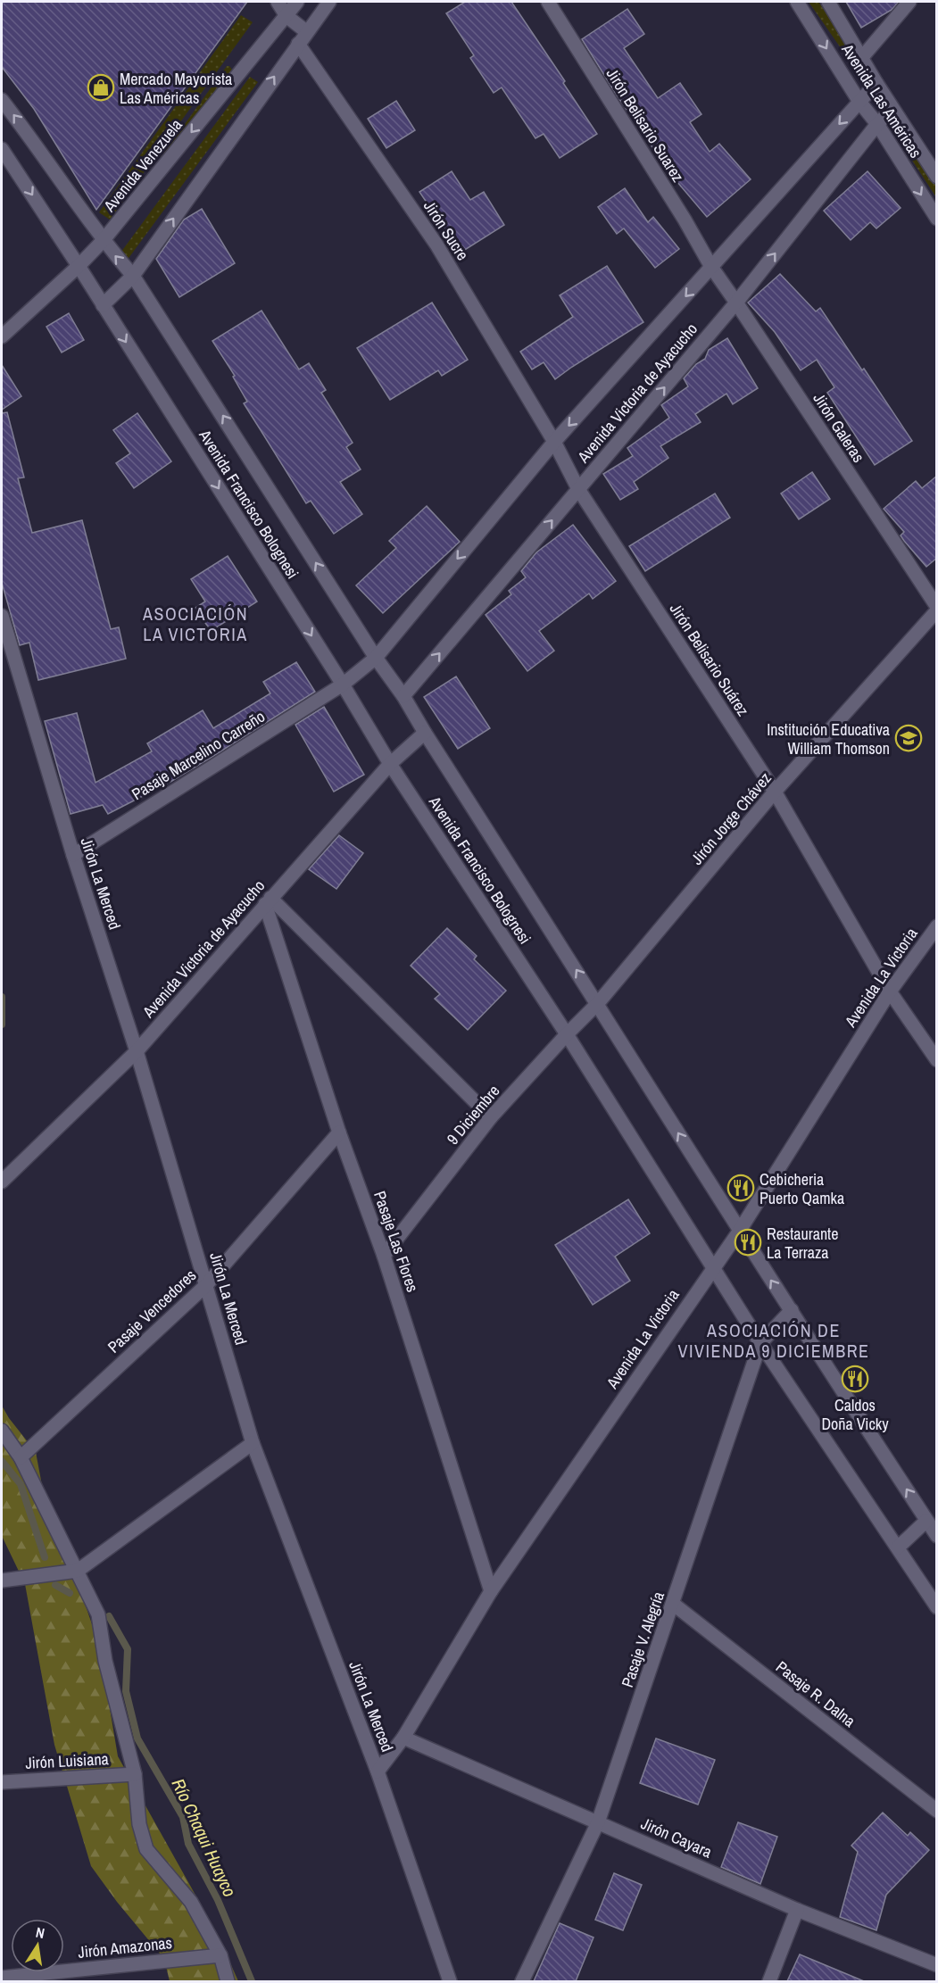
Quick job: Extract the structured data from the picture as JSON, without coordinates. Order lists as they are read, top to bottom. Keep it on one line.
{"streets":{"street":["Avenida Las Américas","Jirón Belisario Suarez","Avenida Venezuela","Jirón Sucre","Avenida Victoria de Ayacucho","Jirón Galeras","Avenida Francisco Bolognesi","Jirón Belisario Suárez","Pasaje Marcelino Carreño","Jirón Jorge Chávez","Jirón La Merced","Avenida La Victoria","9 Diciembre","Pasaje Las Flores","Pasaje Vencedores","Pasaje V. Alegría","Pasaje R. Dalna","Jirón Luisiana","Jirón Cayara","Jirón Amazonas"]},"crossings":[["Avenida Las Américas","Avenida Victoria de Ayacucho"],["Jirón Belisario Suarez","Avenida Victoria de Ayacucho"],["Jirón Belisario Suarez","Jirón Galeras"],["Avenida Venezuela","Avenida Francisco Bolognesi"],["Jirón Sucre","Avenida Victoria de Ayacucho"],["Jirón Sucre","Jirón Belisario Suárez"],["Avenida Victoria de Ayacucho","Jirón Galeras"],["Avenida Victoria de Ayacucho","Avenida Francisco Bolognesi"],["Avenida Victoria de Ayacucho","Jirón Belisario Suárez"],["Avenida Victoria de Ayacucho","Pasaje Marcelino Carreño"],["Avenida Victoria de Ayacucho","Jirón La Merced"],["Avenida Victoria de Ayacucho","Pasaje Las Flores"],["Jirón Galeras","Jirón Jorge Chávez"],["Avenida Francisco Bolognesi","Pasaje Marcelino Carreño"],["Avenida Francisco Bolognesi","Jirón Jorge Chávez"],["Avenida Francisco Bolognesi","Avenida La Victoria"],["Avenida Francisco Bolognesi","9 Diciembre"],["Avenida Francisco Bolognesi","Pasaje V. Alegría"],["Jirón Belisario Suárez","Jirón Jorge Chávez"],["Jirón Belisario Suárez","Avenida La Victoria"],["Pasaje Marcelino Carreño","Jirón La Merced"],["Jirón Jorge Chávez","9 Diciembre"],["Jirón La Merced","Avenida La Victoria"],["Jirón La Merced","Pasaje Vencedores"],["Avenida La Victoria","Pasaje Las Flores"],["Avenida La Victoria","Jirón Cayara"],["9 Diciembre","Pasaje Las Flores"],["Pasaje Las Flores","Pasaje Vencedores"],["Pasaje V. Alegría","Pasaje R. Dalna"],["Pasaje V. Alegría","Jirón Cayara"]],"districts":["ASOCIACIÓN LA VICTORIA","ASOCIACIÓN DE VIVIENDA 9 DICIEMBRE"],"water":["Río Chaqui Huayco"],"places":{"shop":["Mercado Mayorista Las Américas"],"school or university":["Institución Educativa William Thomson"],"restaurant":["Cebicheria Puerto Qamka","Restaurante La Terraza","Caldos Doña Vicky"]},"north":"top"}
